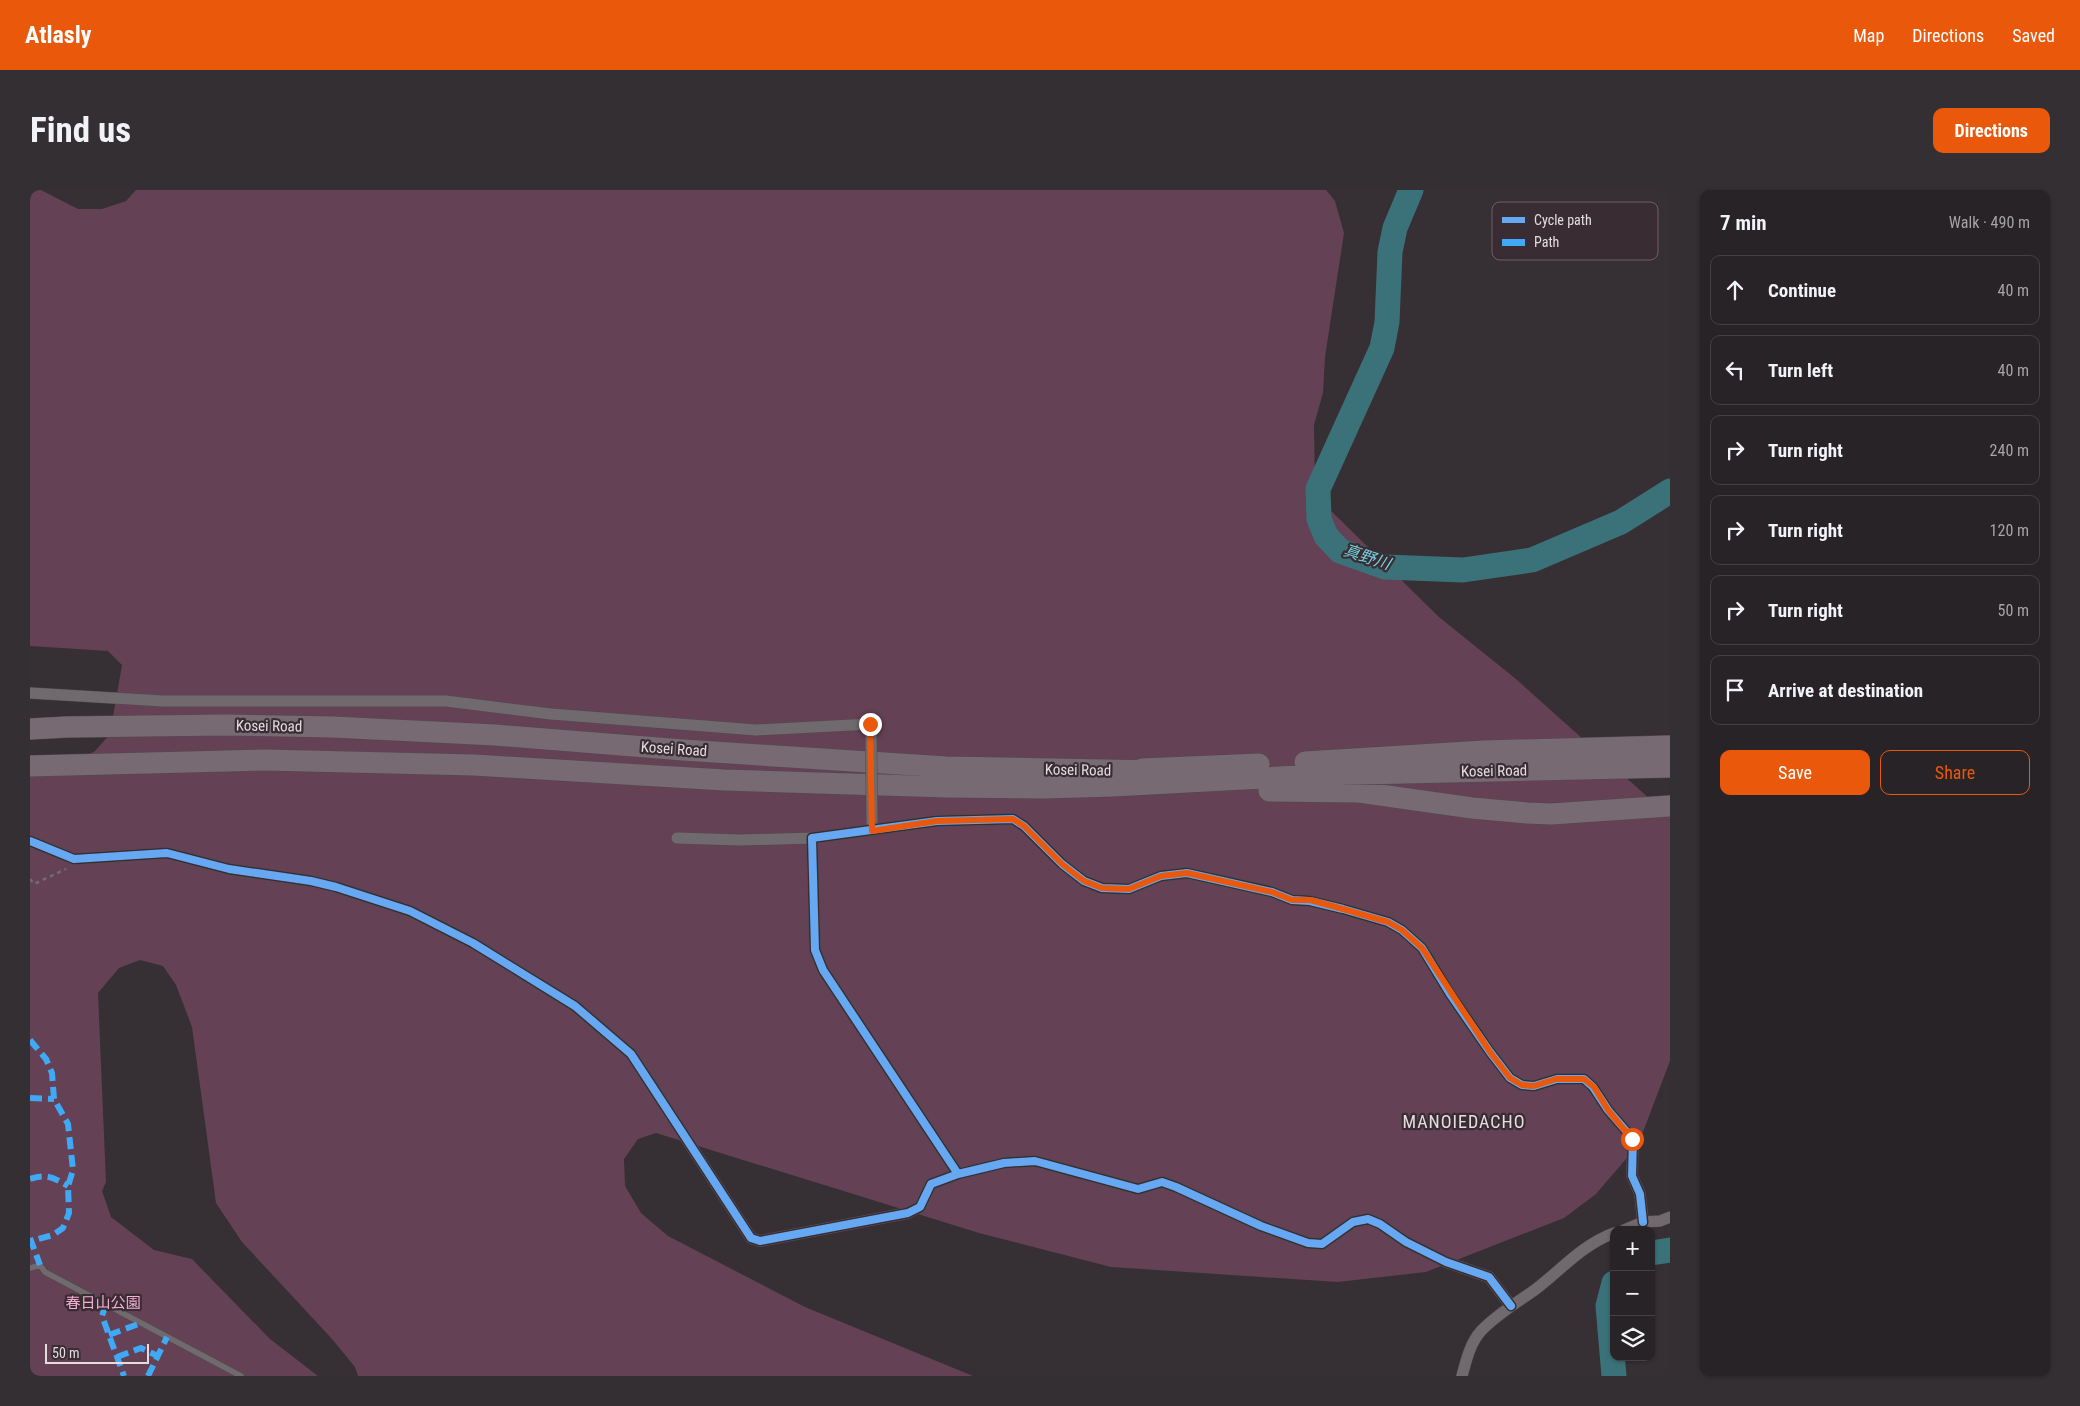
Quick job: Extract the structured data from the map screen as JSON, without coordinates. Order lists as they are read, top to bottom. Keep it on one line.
{"streets":{"highway":["Kosei Road"]},"districts":["MANOIEDACHO"],"water":["真野川"],"parks":["春日山公園"],"legend":["Cycle path","Path"],"scale_bar":"50 m","page":{"header":"Atlasly","nav":["Map","Directions","Saved"],"buttons":["Directions",["Save","Share"]],"title":"Find us","heading":["7 min","Walk · 490 m"],"list":[["Continue","40 m"],["Turn left","40 m"],["Turn right","240 m"],["Turn right","120 m"],["Turn right","50 m"],"Arrive at destination"],"map_buttons":["+","−"],"scale":"50 m"}}
